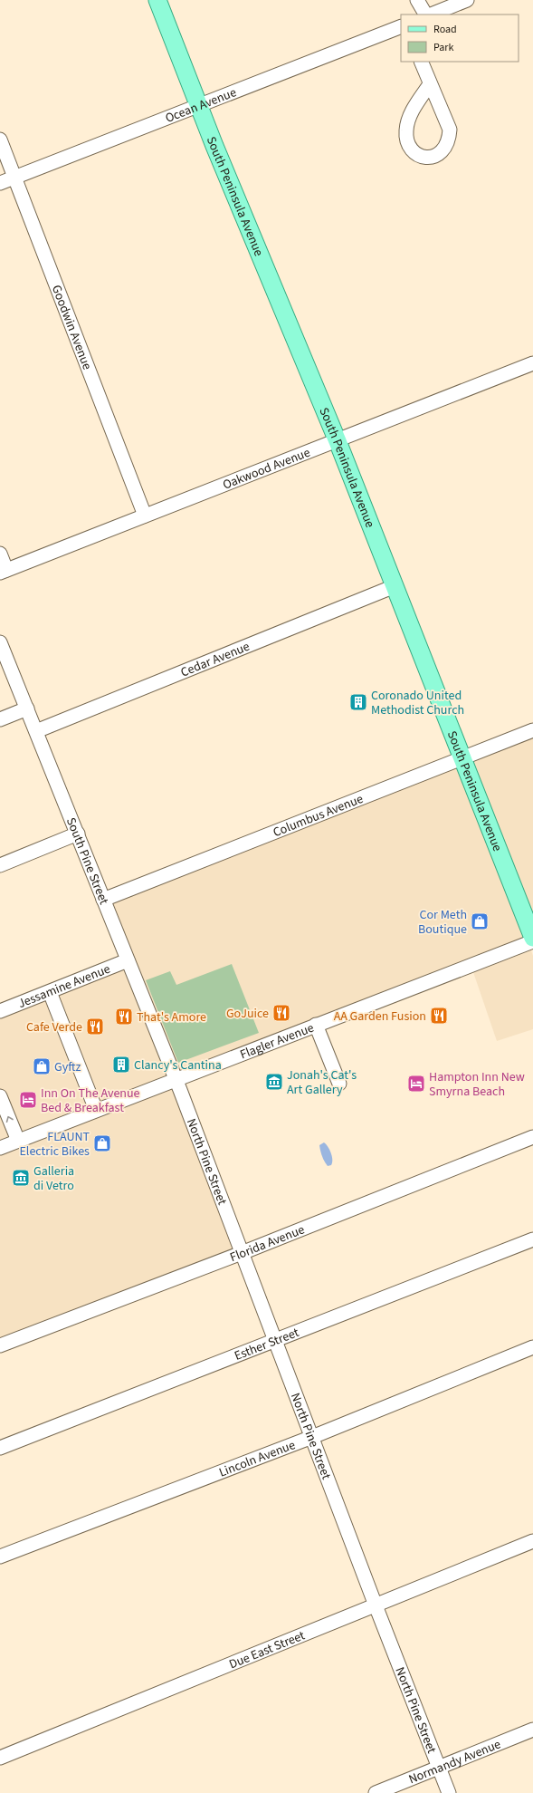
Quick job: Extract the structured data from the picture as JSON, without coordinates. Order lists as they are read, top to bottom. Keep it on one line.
{"streets":{"main road":["South Peninsula Avenue"],"street":["Ocean Avenue","Goodwin Avenue","Oakwood Avenue","Cedar Avenue","Columbus Avenue","South Pine Street","Jessamine Avenue","Flagler Avenue","North Pine Street","Florida Avenue","Esther Street","Lincoln Avenue","Due East Street","Normandy Avenue"]},"crossings":[["Ocean Avenue","South Peninsula Avenue"],["Ocean Avenue","Goodwin Avenue"],["South Peninsula Avenue","Oakwood Avenue"],["South Peninsula Avenue","Cedar Avenue"],["South Peninsula Avenue","Columbus Avenue"],["Goodwin Avenue","Oakwood Avenue"],["Cedar Avenue","South Pine Street"],["Columbus Avenue","South Pine Street"],["South Pine Street","Jessamine Avenue"],["South Pine Street","Flagler Avenue"],["South Pine Street","North Pine Street"],["Flagler Avenue","North Pine Street"],["North Pine Street","Florida Avenue"],["North Pine Street","Esther Street"],["North Pine Street","Lincoln Avenue"],["North Pine Street","Due East Street"],["North Pine Street","Normandy Avenue"]],"places":{"building":["Coronado United Methodist Church","Clancy's Cantina"],"shop":["Cor Meth Boutique","Gyftz","FLAUNT Electric Bikes"],"restaurant":["GoJuice","AA Garden Fusion","That's Amore","Cafe Verde"],"museum":["Jonah's Cat's Art Gallery","Galleria di Vetro"],"hotel":["Hampton Inn New Smyrna Beach","Inn On The Avenue Bed & Breakfast"]},"legend":["Road","Park"]}
